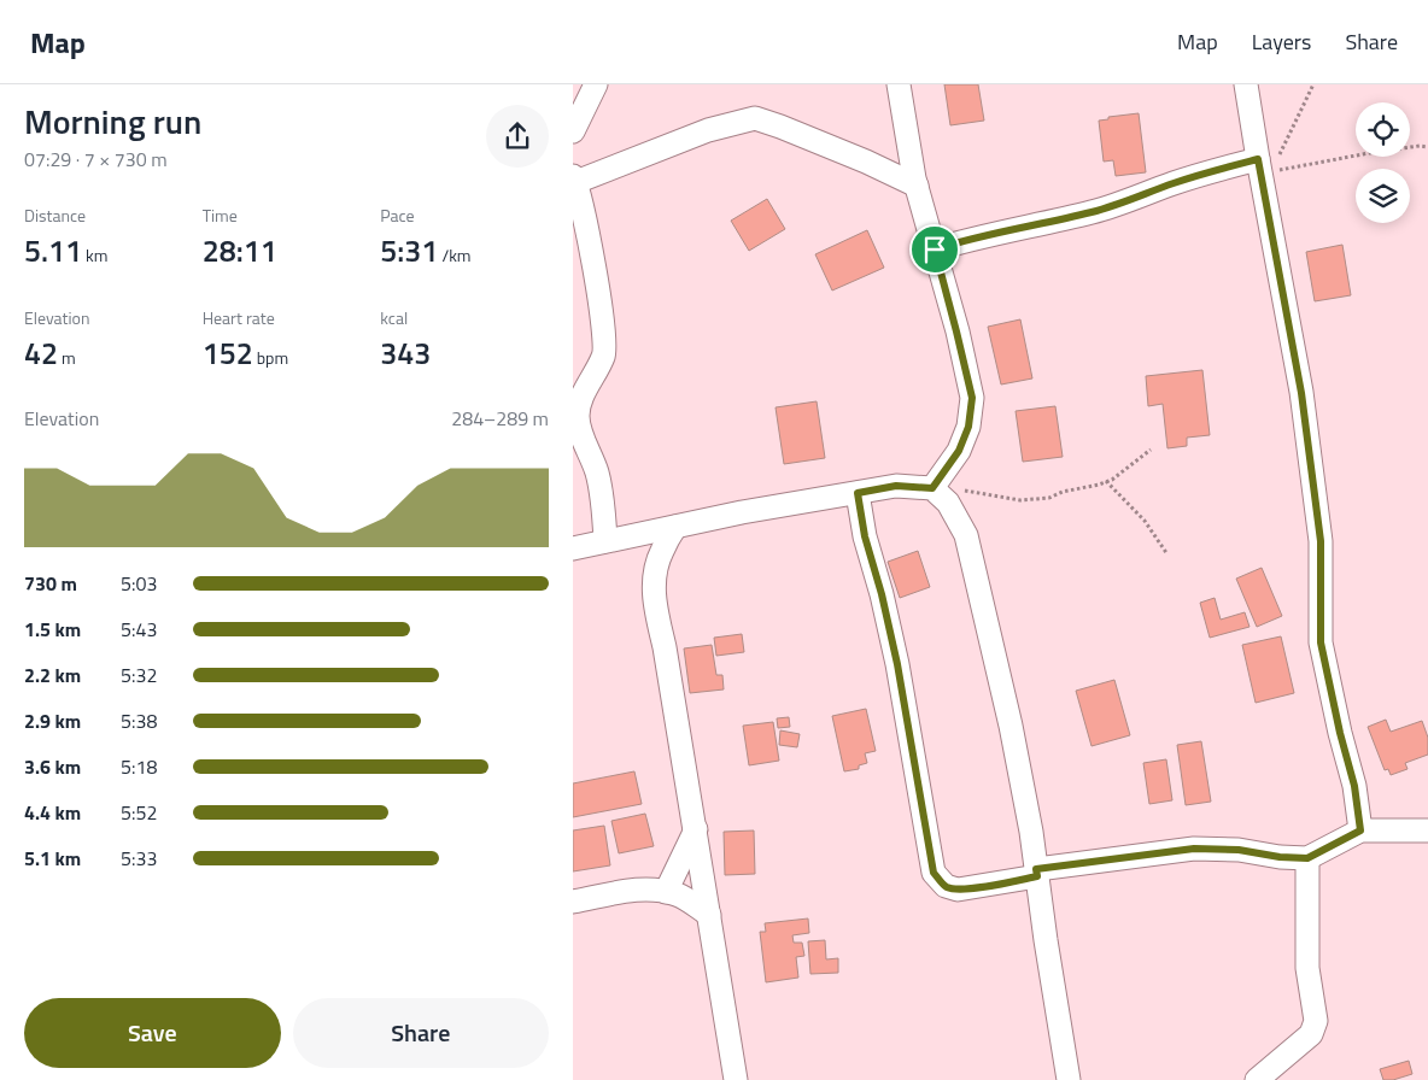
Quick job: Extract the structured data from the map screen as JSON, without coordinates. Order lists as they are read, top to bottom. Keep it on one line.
{"page":{"header":"Map","nav":["Map","Layers","Share"],"heading":["Morning run","07:29 · 7 × 730 m"],"stats":[["Distance","5.11 km"],["Time","28:11"],["Pace","5:31 /km"],["Elevation","42 m"],["Heart rate","152 bpm"],["kcal","343"]],"chart":["Elevation","284–289 m"],"list":[{"name":"730 m","note":"5:03"},{"name":"1.5 km","note":"5:43"},{"name":"2.2 km","note":"5:32"},{"name":"2.9 km","note":"5:38"},{"name":"3.6 km","note":"5:18"},{"name":"4.4 km","note":"5:52"},{"name":"5.1 km","note":"5:33"}],"buttons":["Save","Share"]}}
